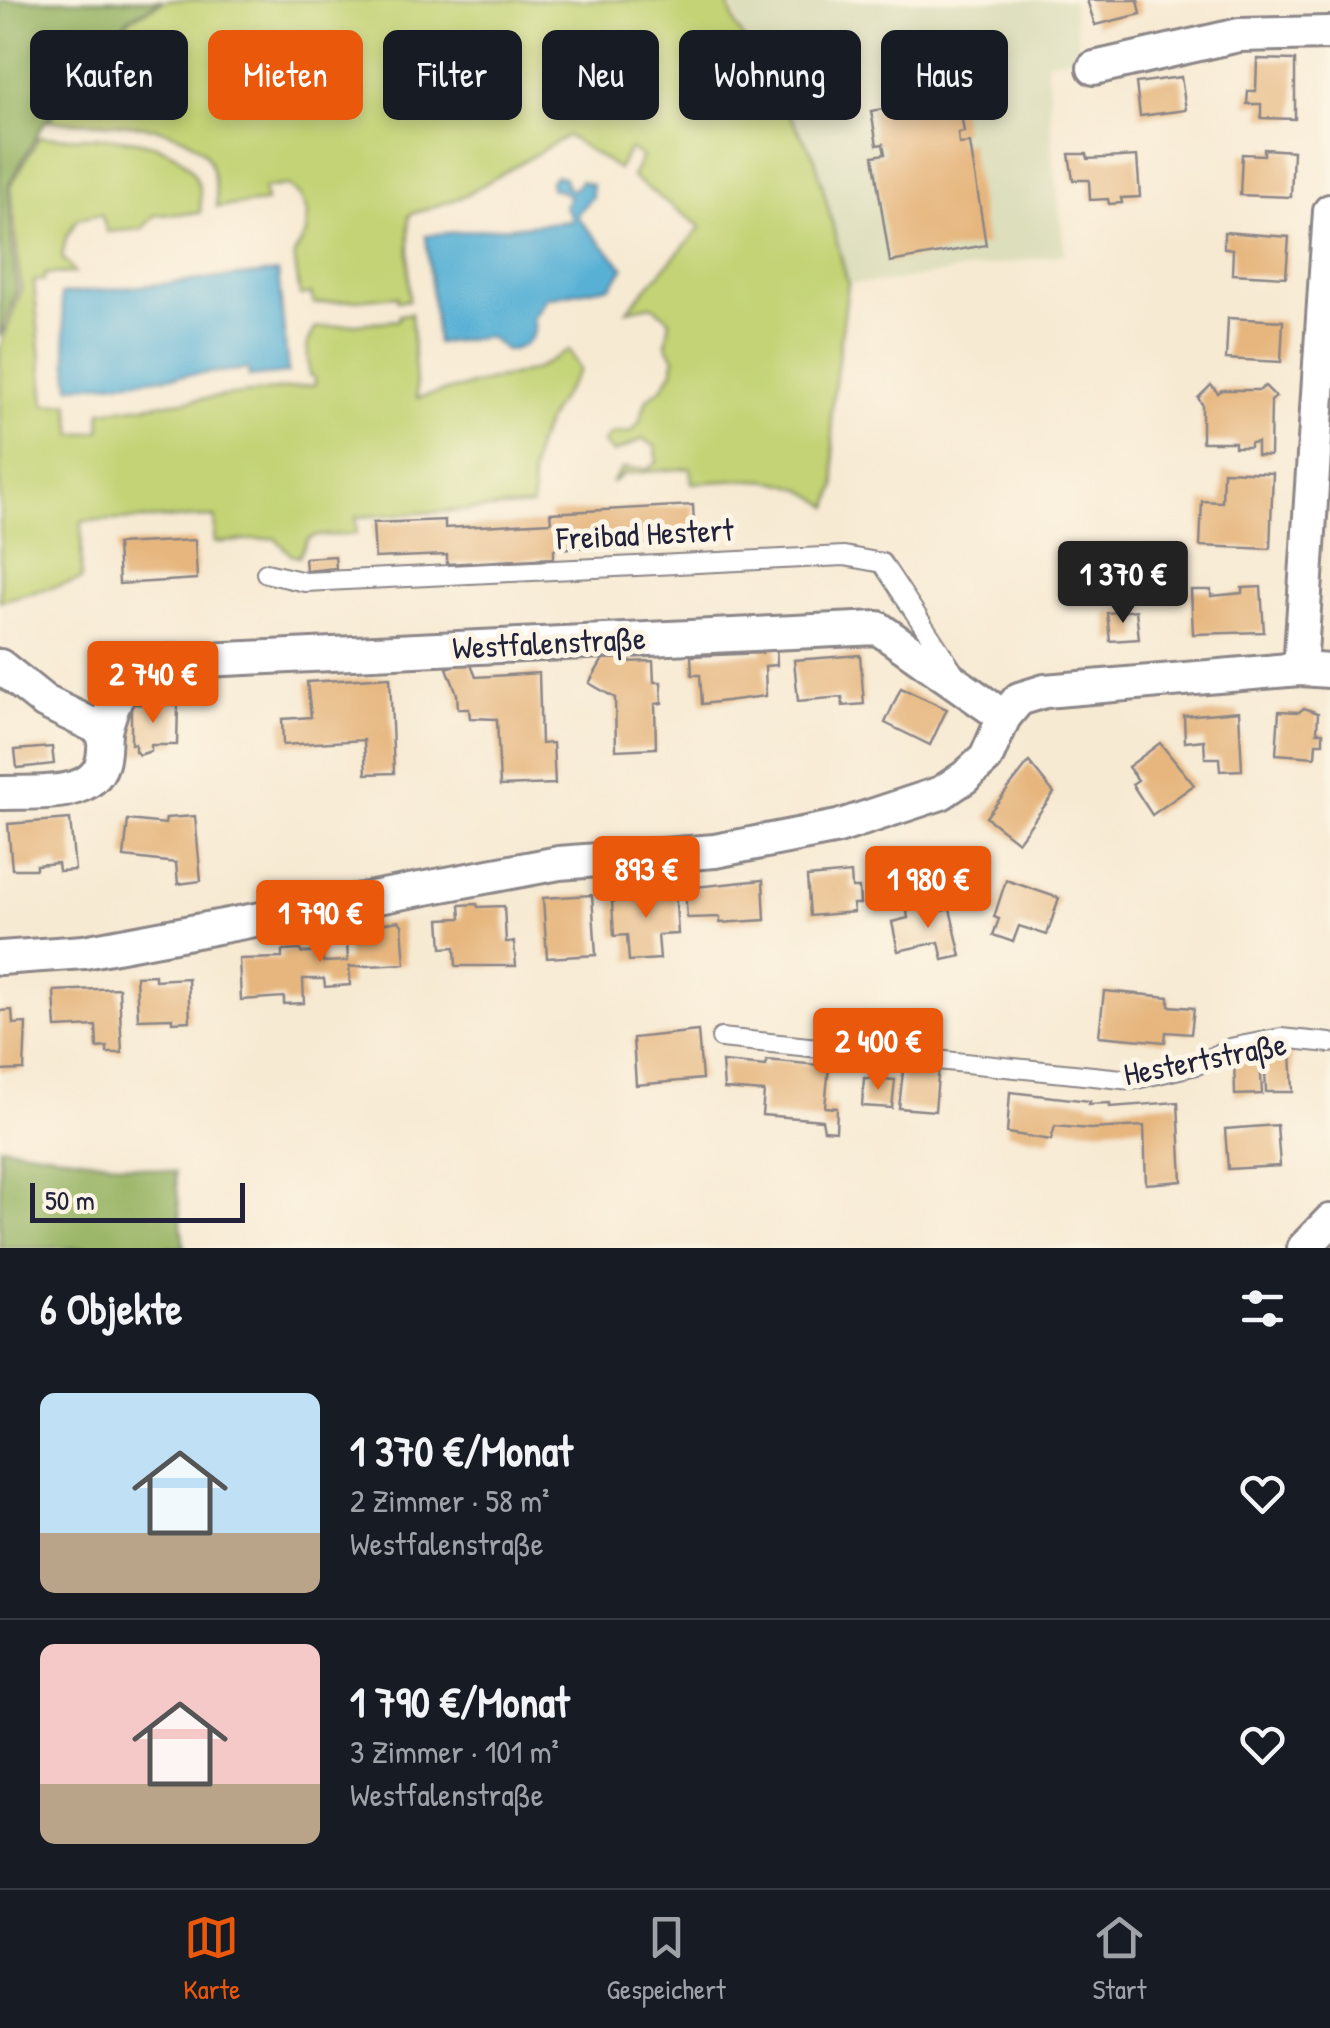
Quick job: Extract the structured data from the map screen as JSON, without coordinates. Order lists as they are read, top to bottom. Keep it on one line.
{"streets":{"street":["Westfalenstraße"],"lane":["Freibad Hestert","Hestertstraße"]},"crossings":[["Freibad Hestert","Westfalenstraße"]],"scale_bar":"50 m","page":{"chip":["Kaufen","Mieten","Filter","Neu","Wohnung","Haus"],"price":["1 370 €","2 740 €","893 €","1 980 €","1 790 €","2 400 €"],"scale":"50 m","heading":"6 Objekte","list":[{"name":"1 370 €/Monat","note":"2 Zimmer · 58 m² · Westfalenstraße"},{"name":"1 790 €/Monat","note":"3 Zimmer · 101 m² · Westfalenstraße"}],"tabs":["Karte","Gespeichert","Start"]}}
